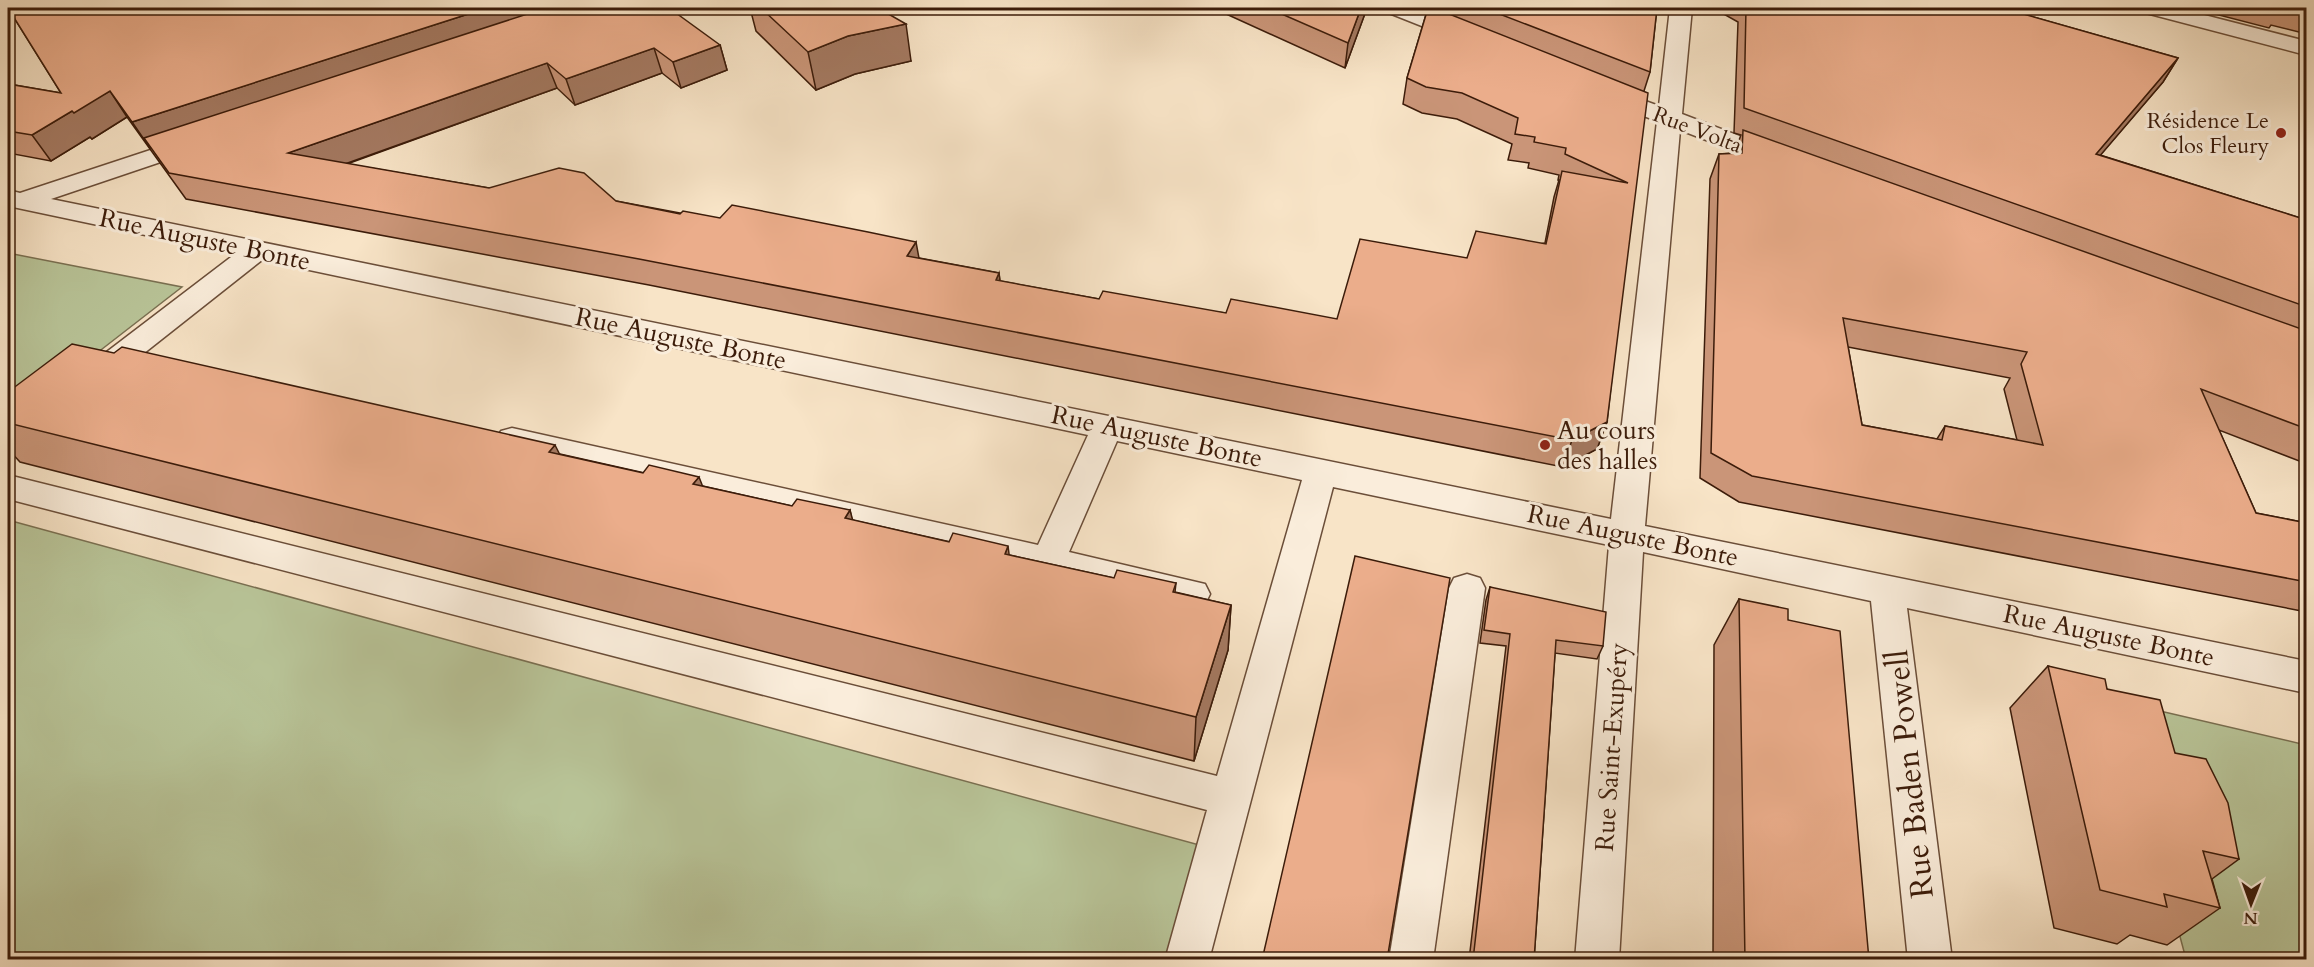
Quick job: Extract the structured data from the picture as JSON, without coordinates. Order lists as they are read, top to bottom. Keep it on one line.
{"streets":{"street":["Rue Volta","Rue Auguste Bonte","Rue Saint-Exupéry","Rue Baden Powell"]},"crossings":[["Rue Volta","Rue Saint-Exupéry"],["Rue Auguste Bonte","Rue Saint-Exupéry"],["Rue Auguste Bonte","Rue Baden Powell"]],"places":["Résidence Le Clos Fleury","Au cours des halles"],"north":"bottom"}
